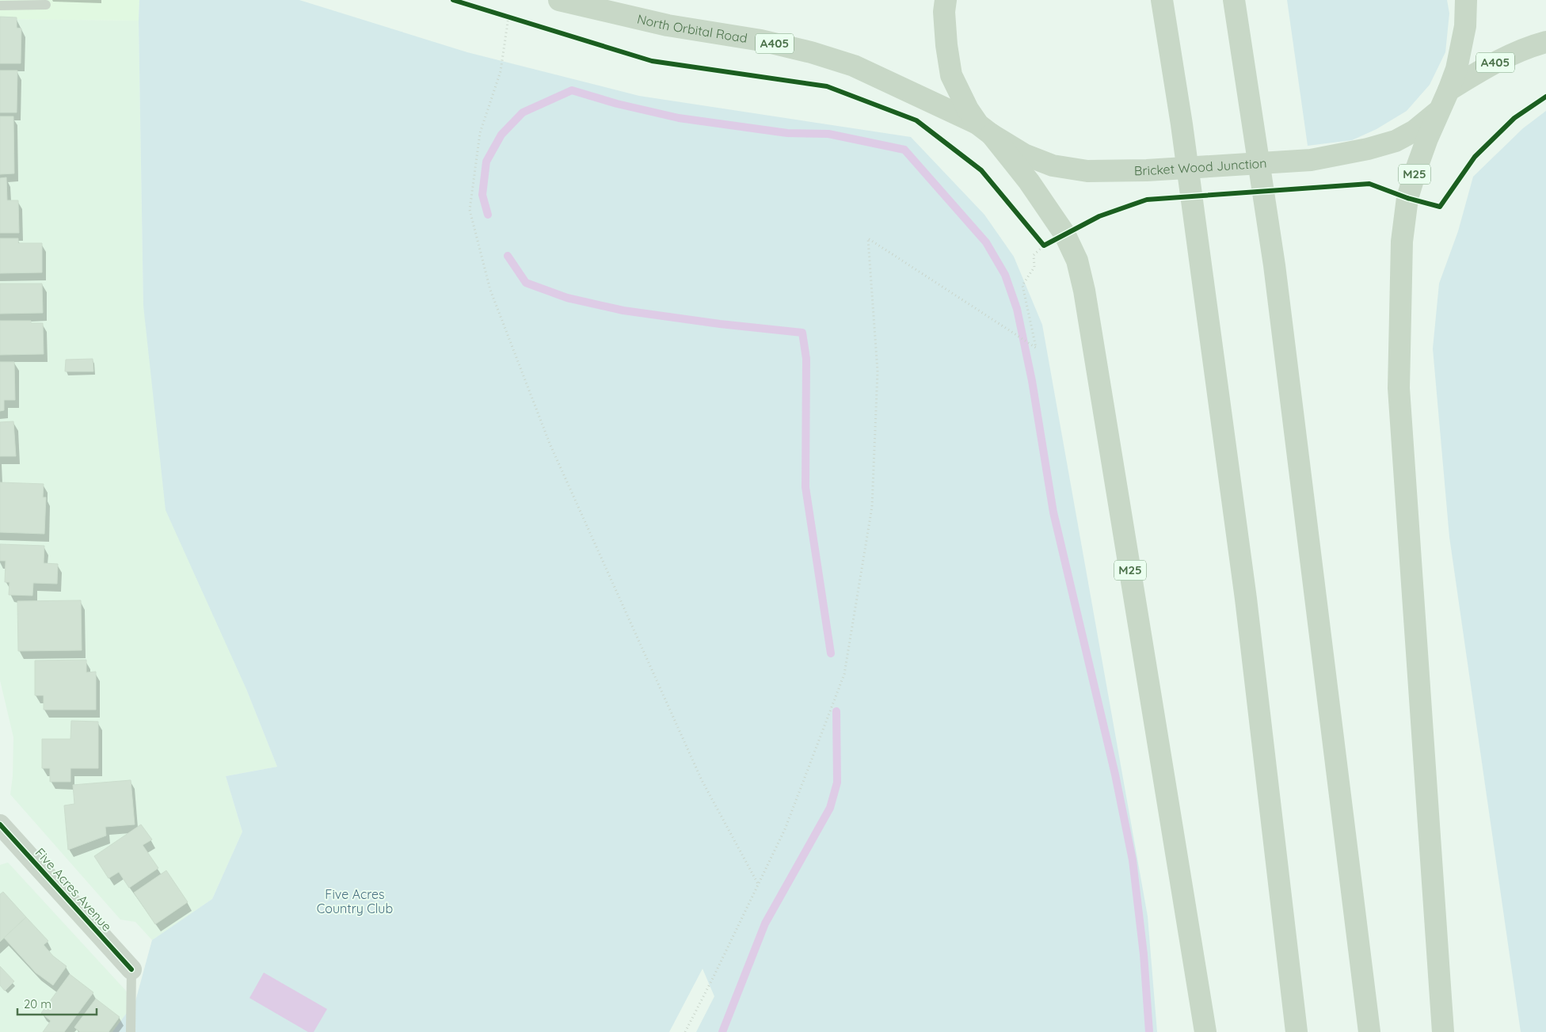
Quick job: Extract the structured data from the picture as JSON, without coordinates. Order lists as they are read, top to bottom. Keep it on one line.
{"streets":{"highway":["North Orbital Road","A405","Bricket Wood Junction","M25"],"street":["Five Acres Avenue"]},"crossings":[["North Orbital Road","Bricket Wood Junction"],["North Orbital Road","M25"],["A405","Bricket Wood Junction"],["Bricket Wood Junction","M25"]],"parks":["Five Acres Country Club"],"scale_bar":"20 m"}
